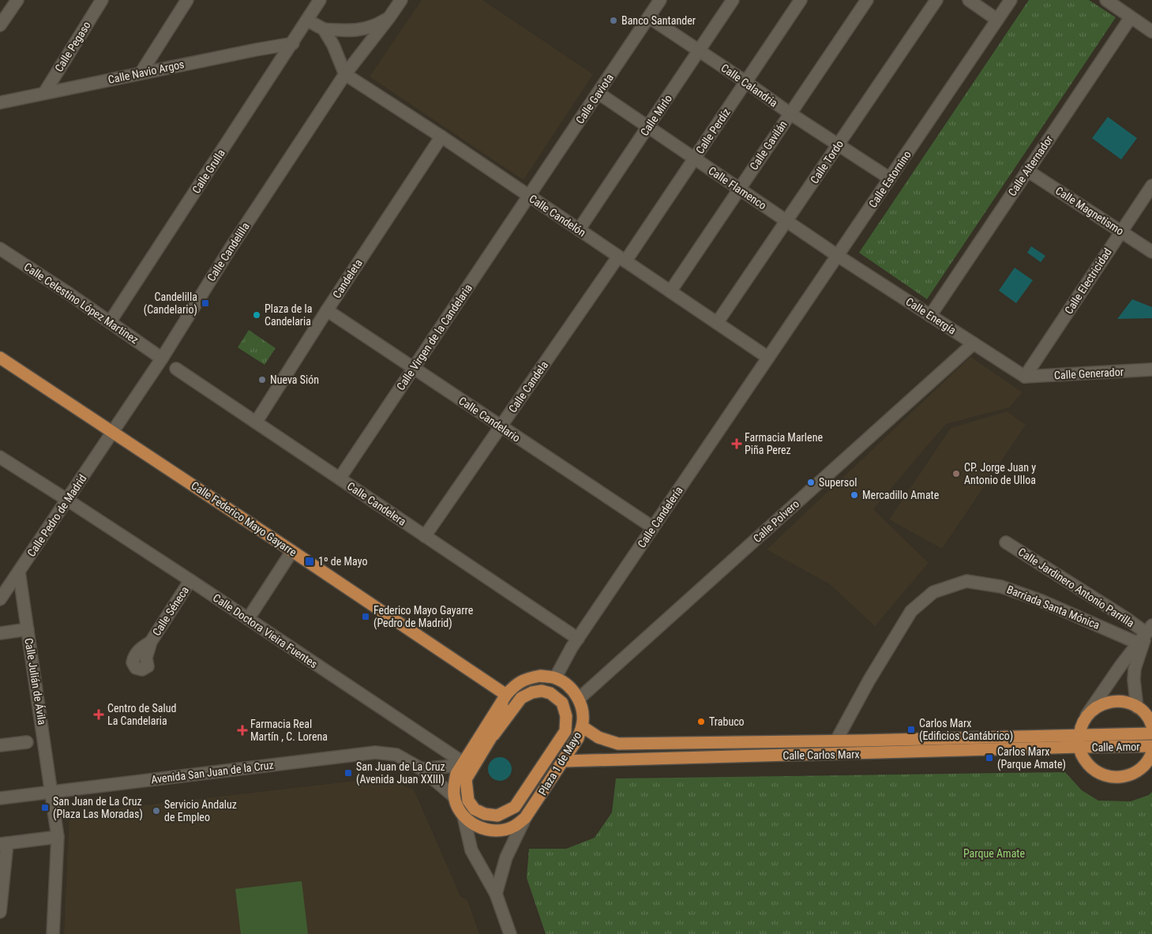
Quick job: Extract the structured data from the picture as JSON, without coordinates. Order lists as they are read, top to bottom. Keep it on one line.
{"streets":{"main road":["Calle Federico Mayo Gayarre","Calle Amor","Calle Carlos Marx","Plaza 1 de Mayo"],"street":["Calle Pegaso","Calle Navio Argos","Calle Calandria","Calle Gaviota","Calle Mirlo","Calle Perdíz","Calle Gavilán","Calle Tordo","Calle Alternador","Calle Grulla","Calle Estornino","Calle Flamenco","Calle Magnetismo","Calle Candelón","Calle Candelilla","Candeleta","Calle Electricidad","Calle Celestino López Martinez","Calle Energía","Calle Virgen de la Candelaria","Calle Generador","Calle Candela","Calle Candelario","Calle Candelera","Calle Pedro de Madrid","Calle Candelería","Calle Polvero","Calle Jardinero Antonio Parrilla","Barriada Santa Mónica","Calle Séneca","Calle Doctora Vieira Fuentes","Calle Julián de Ávila","Avenida San Juan de la Cruz"]},"crossings":[["Calle Pegaso","Calle Navio Argos"],["Calle Navio Argos","Calle Grulla"],["Calle Calandria","Calle Gaviota"],["Calle Calandria","Calle Mirlo"],["Calle Calandria","Calle Perdíz"],["Calle Calandria","Calle Gavilán"],["Calle Calandria","Calle Tordo"],["Calle Calandria","Calle Estornino"],["Calle Gaviota","Calle Flamenco"],["Calle Gaviota","Calle Candelón"],["Calle Gaviota","Calle Virgen de la Candelaria"],["Calle Mirlo","Calle Flamenco"],["Calle Mirlo","Calle Candelón"],["Calle Perdíz","Calle Flamenco"],["Calle Perdíz","Calle Candelón"],["Calle Perdíz","Calle Candela"],["Calle Gavilán","Calle Flamenco"],["Calle Gavilán","Calle Candelón"],["Calle Tordo","Calle Flamenco"],["Calle Tordo","Calle Candelón"],["Calle Alternador","Calle Magnetismo"],["Calle Alternador","Calle Energía"],["Calle Grulla","Calle Celestino López Martinez"],["Calle Estornino","Calle Flamenco"],["Calle Estornino","Calle Candelón"],["Calle Estornino","Calle Energía"],["Calle Estornino","Calle Candelería"],["Calle Flamenco","Calle Energía"],["Calle Magnetismo","Calle Electricidad"],["Calle Candelón","Calle Candelilla"],["Calle Candelón","Candeleta"],["Calle Candelón","Calle Virgen de la Candelaria"],["Calle Candelón","Calle Candela"],["Calle Candelón","Calle Candelería"],["Calle Candelilla","Calle Celestino López Martinez"],["Calle Candelilla","Calle Pedro de Madrid"],["Calle Candelilla","Calle Federico Mayo Gayarre"],["Candeleta","Calle Candelario"],["Candeleta","Calle Candelera"],["Calle Electricidad","Calle Energía"],["Calle Electricidad","Calle Generador"],["Calle Energía","Calle Generador"],["Calle Energía","Calle Polvero"],["Calle Virgen de la Candelaria","Calle Candelario"],["Calle Virgen de la Candelaria","Calle Candelera"],["Calle Candela","Calle Candelario"],["Calle Candela","Calle Candelera"],["Calle Candelario","Calle Candelería"],["Calle Candelera","Calle Candelería"],["Calle Pedro de Madrid","Calle Federico Mayo Gayarre"],["Calle Pedro de Madrid","Calle Doctora Vieira Fuentes"],["Calle Pedro de Madrid","Calle Julián de Ávila"],["Calle Candelería","Plaza 1 de Mayo"],["Calle Federico Mayo Gayarre","Plaza 1 de Mayo"],["Calle Polvero","Plaza 1 de Mayo"],["Barriada Santa Mónica","Calle Carlos Marx"],["Calle Séneca","Calle Doctora Vieira Fuentes"],["Calle Doctora Vieira Fuentes","Plaza 1 de Mayo"],["Calle Julián de Ávila","Avenida San Juan de la Cruz"],["Calle Amor","Calle Carlos Marx"],["Calle Carlos Marx","Plaza 1 de Mayo"],["Plaza 1 de Mayo","Avenida San Juan de la Cruz"]],"parks":["Parque Amate"],"places":{"other":["Banco Santander","Plaza de la Candelaria","Nueva Sión","CP. Jorge Juan y Antonio de Ulloa","Supersol","Mercadillo Amate","Trabuco","Servicio Andaluz de Empleo"],"transit":["Candelilla (Candelario)","1º de Mayo","Federico Mayo Gayarre (Pedro de Madrid)","Carlos Marx (Edificios Cantábrico)","Carlos Marx (Parque Amate)","San Juan de La Cruz (Avenida Juan XXIII)","San Juan de La Cruz (Plaza Las Moradas)"],"health":["Farmacia Marlene Piña Perez","Centro de Salud La Candelaria","Farmacia Real Martín , C. Lorena"]}}
